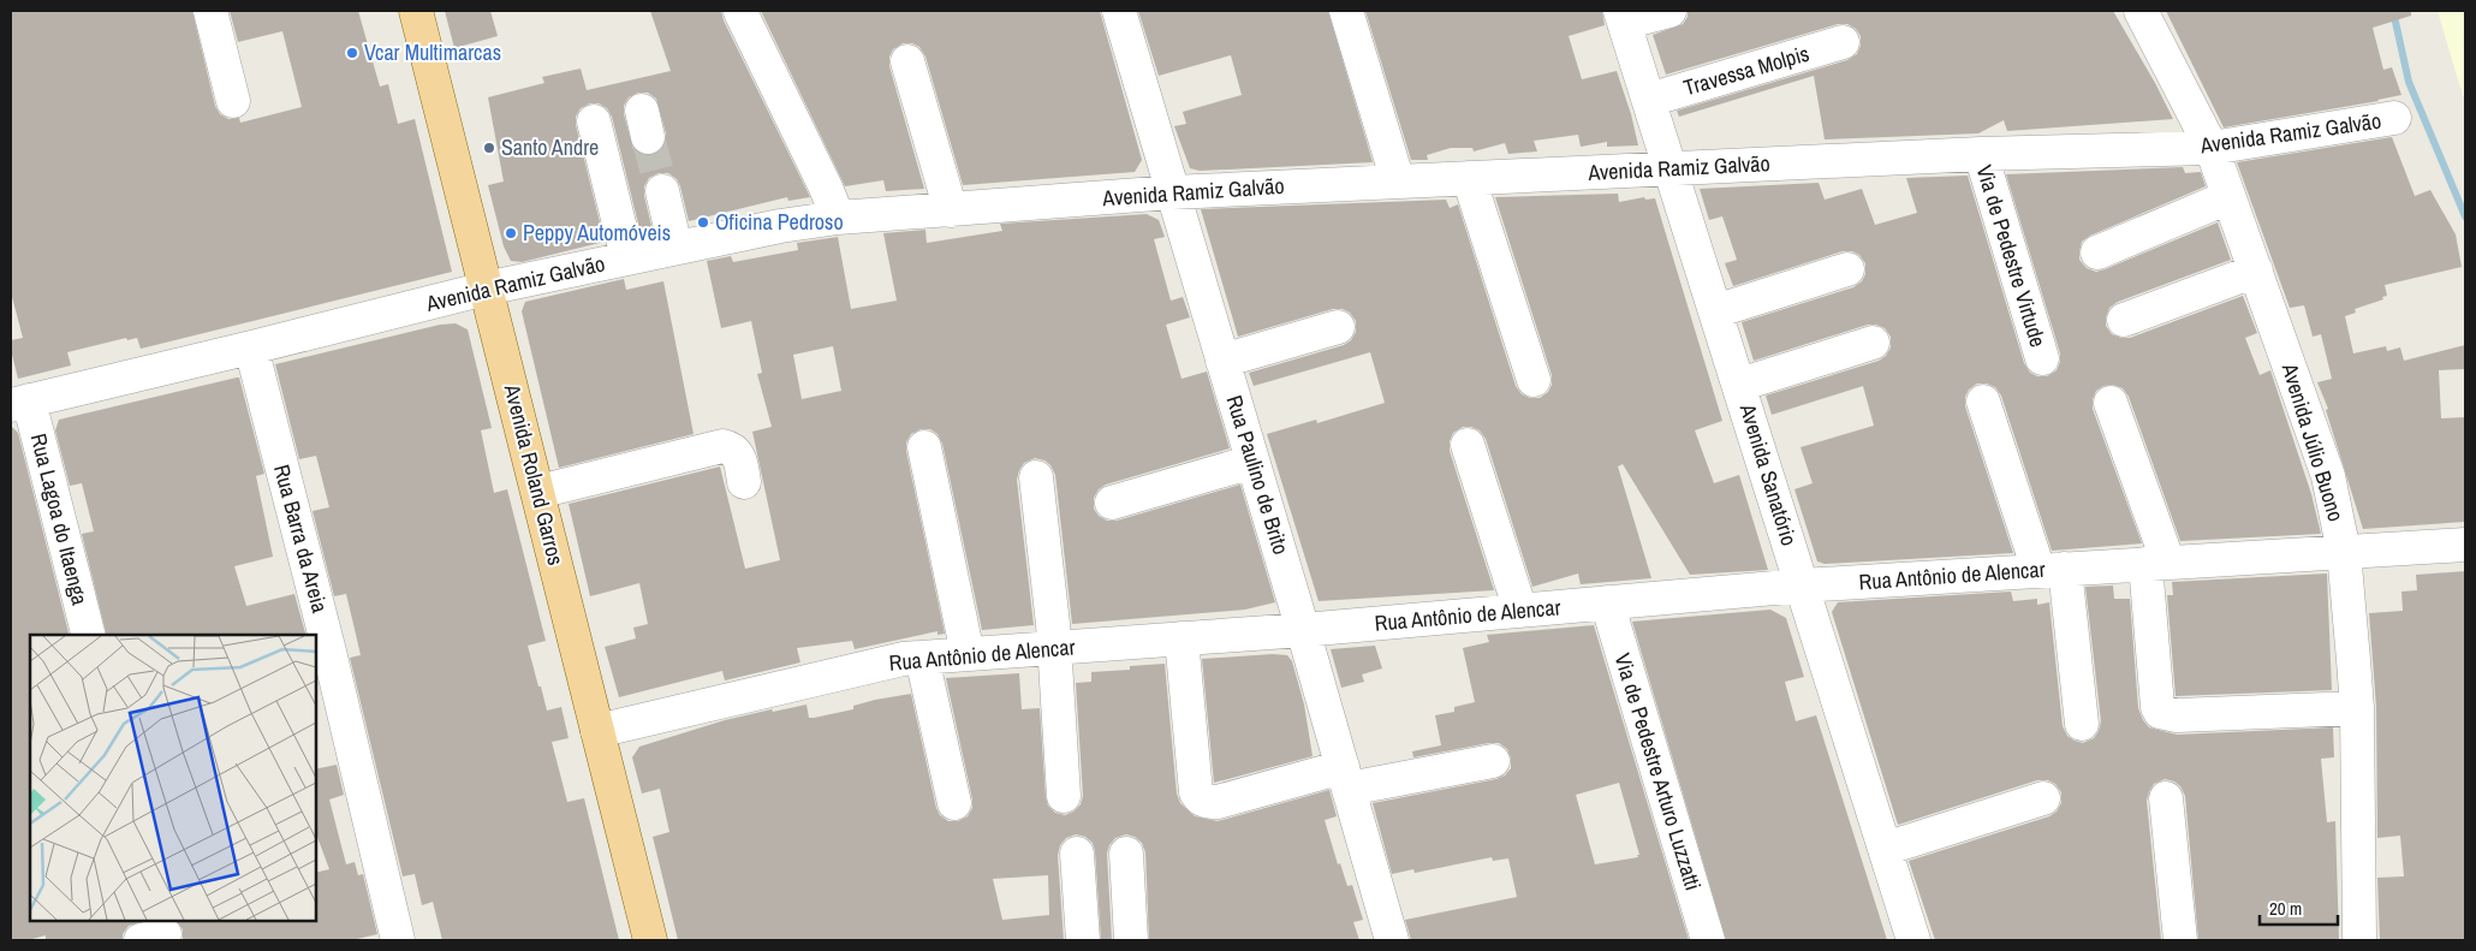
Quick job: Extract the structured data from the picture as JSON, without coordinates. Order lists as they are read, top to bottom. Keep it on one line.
{"streets":{"main road":["Avenida Roland Garros"],"street":["Travessa Molpis","Avenida Ramiz Galvão","Via de Pedestre Virtude","Avenida Júlio Buono","Rua Paulino de Brito","Avenida Sanatório","Rua Lagoa do Itaenga","Rua Barra da Areia","Rua Antônio de Alencar","Via de Pedestre Arturo Luzzatti"]},"crossings":[["Travessa Molpis","Avenida Sanatório"],["Avenida Ramiz Galvão","Via de Pedestre Virtude"],["Avenida Ramiz Galvão","Avenida Júlio Buono"],["Avenida Ramiz Galvão","Avenida Roland Garros"],["Avenida Ramiz Galvão","Rua Paulino de Brito"],["Avenida Ramiz Galvão","Avenida Sanatório"],["Avenida Ramiz Galvão","Rua Lagoa do Itaenga"],["Avenida Ramiz Galvão","Rua Barra da Areia"],["Avenida Júlio Buono","Rua Antônio de Alencar"],["Avenida Roland Garros","Rua Antônio de Alencar"],["Rua Paulino de Brito","Rua Antônio de Alencar"],["Avenida Sanatório","Rua Antônio de Alencar"],["Rua Antônio de Alencar","Via de Pedestre Arturo Luzzatti"]],"places":["Vcar Multimarcas","Santo Andre","Oficina Pedroso","Peppy Automóveis"],"scale_bar":"20 m"}
